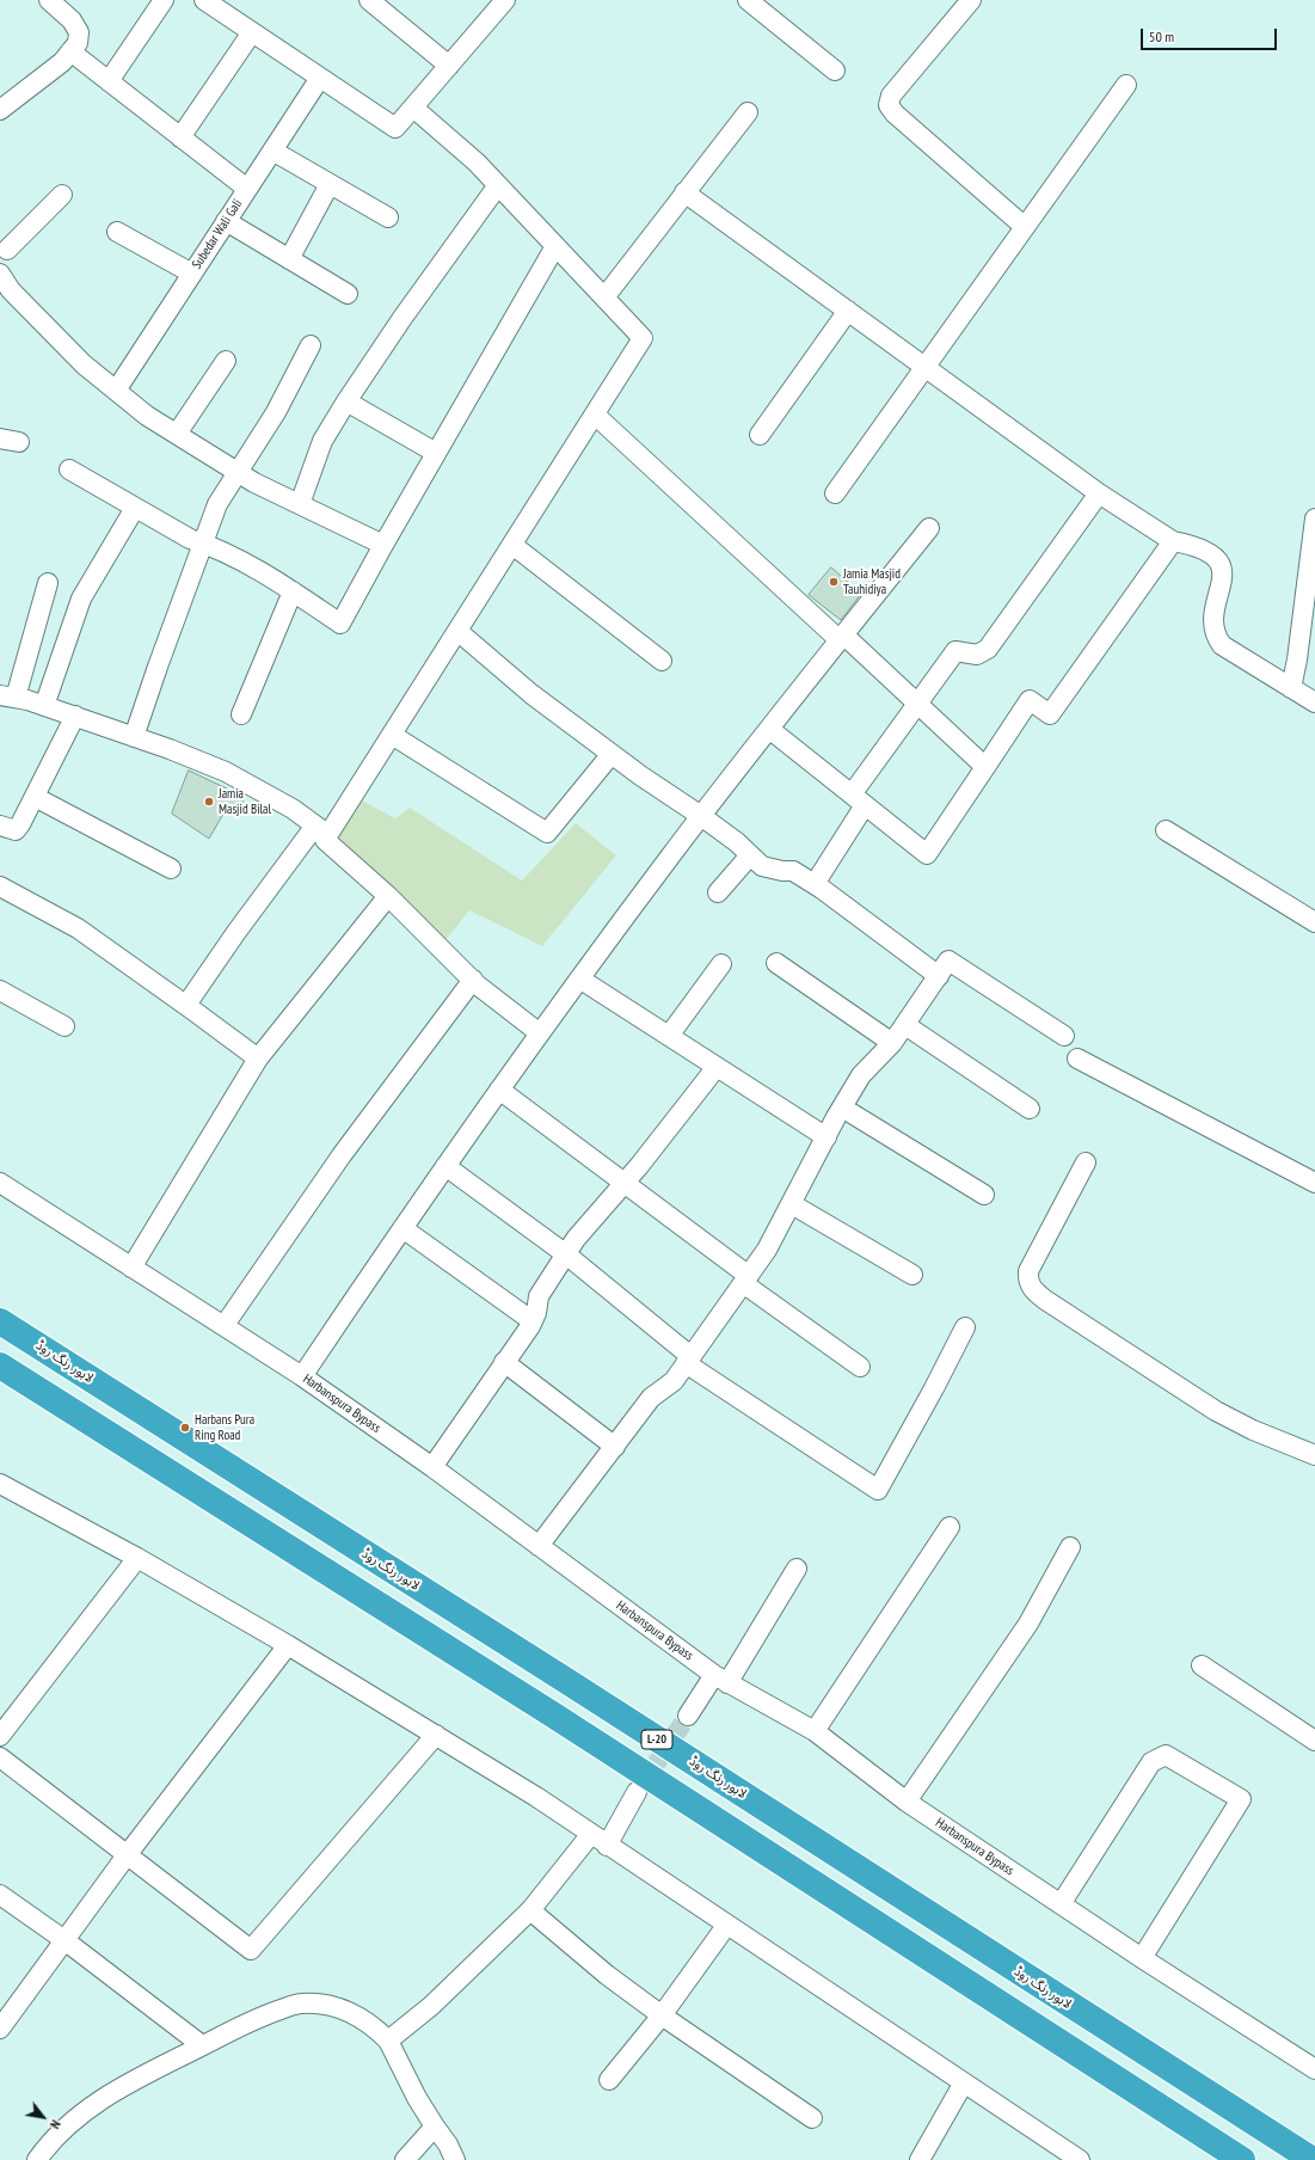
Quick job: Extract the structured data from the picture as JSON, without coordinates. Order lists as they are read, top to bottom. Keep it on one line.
{"streets":{"highway":["لاہور رنگ روڈ","L-20"],"street":["Subedar Wali Gali","Harbanspura Bypass"]},"places":["Jamia Masjid Tauhidiya","Jamia Masjid Bilal","Harbans Pura Ring Road"],"scale_bar":"50 m","north":"bottom right"}
